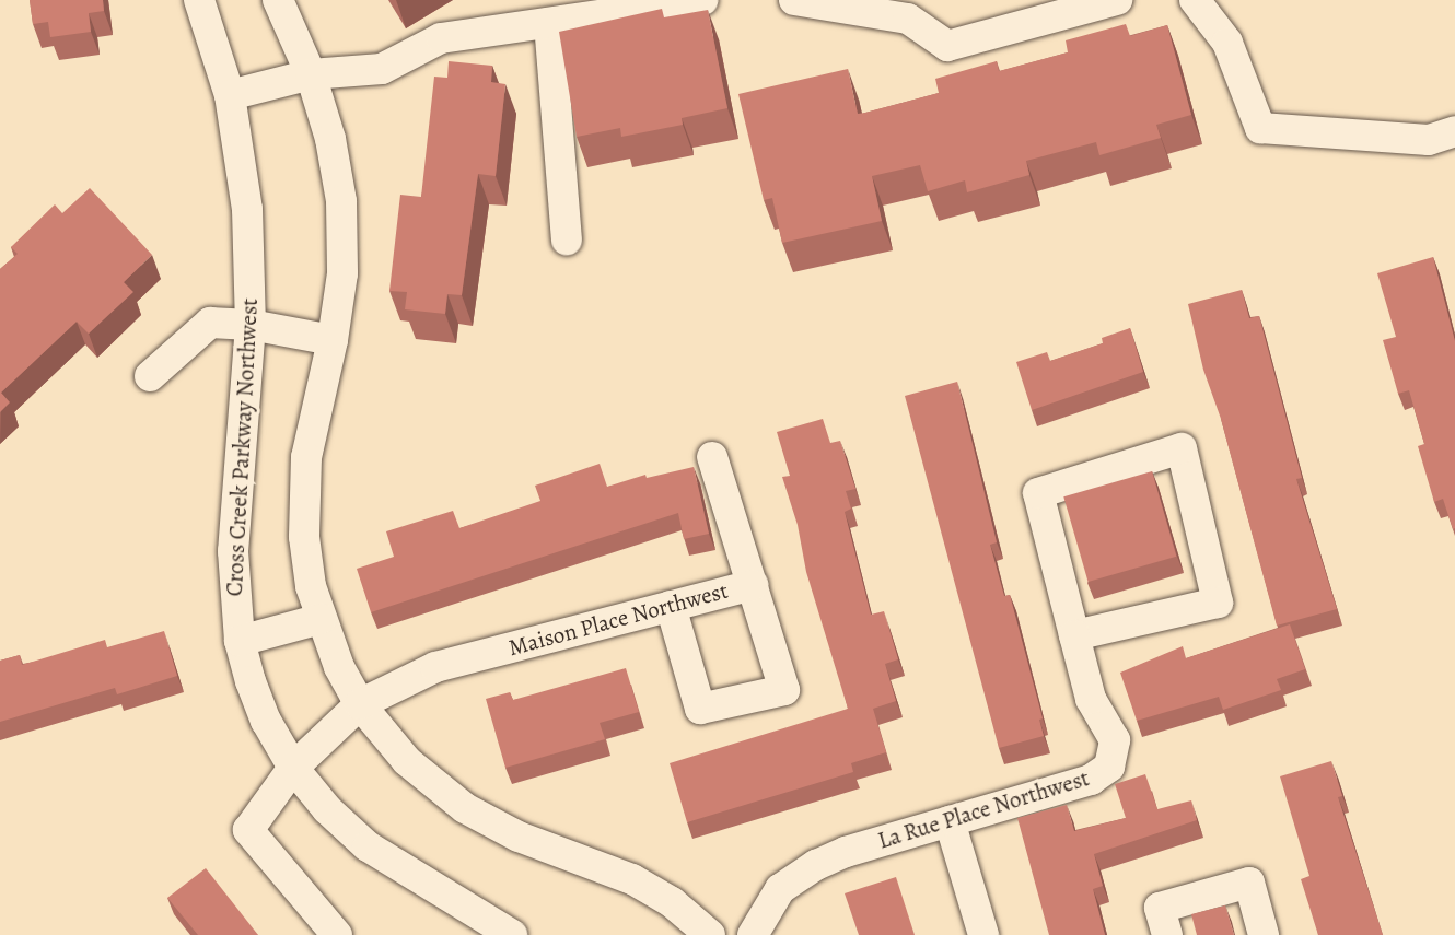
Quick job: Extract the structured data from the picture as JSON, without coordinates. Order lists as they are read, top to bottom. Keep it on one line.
{"streets":{"street":["Cross Creek Parkway Northwest","Maison Place Northwest","La Rue Place Northwest"]},"crossings":[["Cross Creek Parkway Northwest","Maison Place Northwest"]]}
